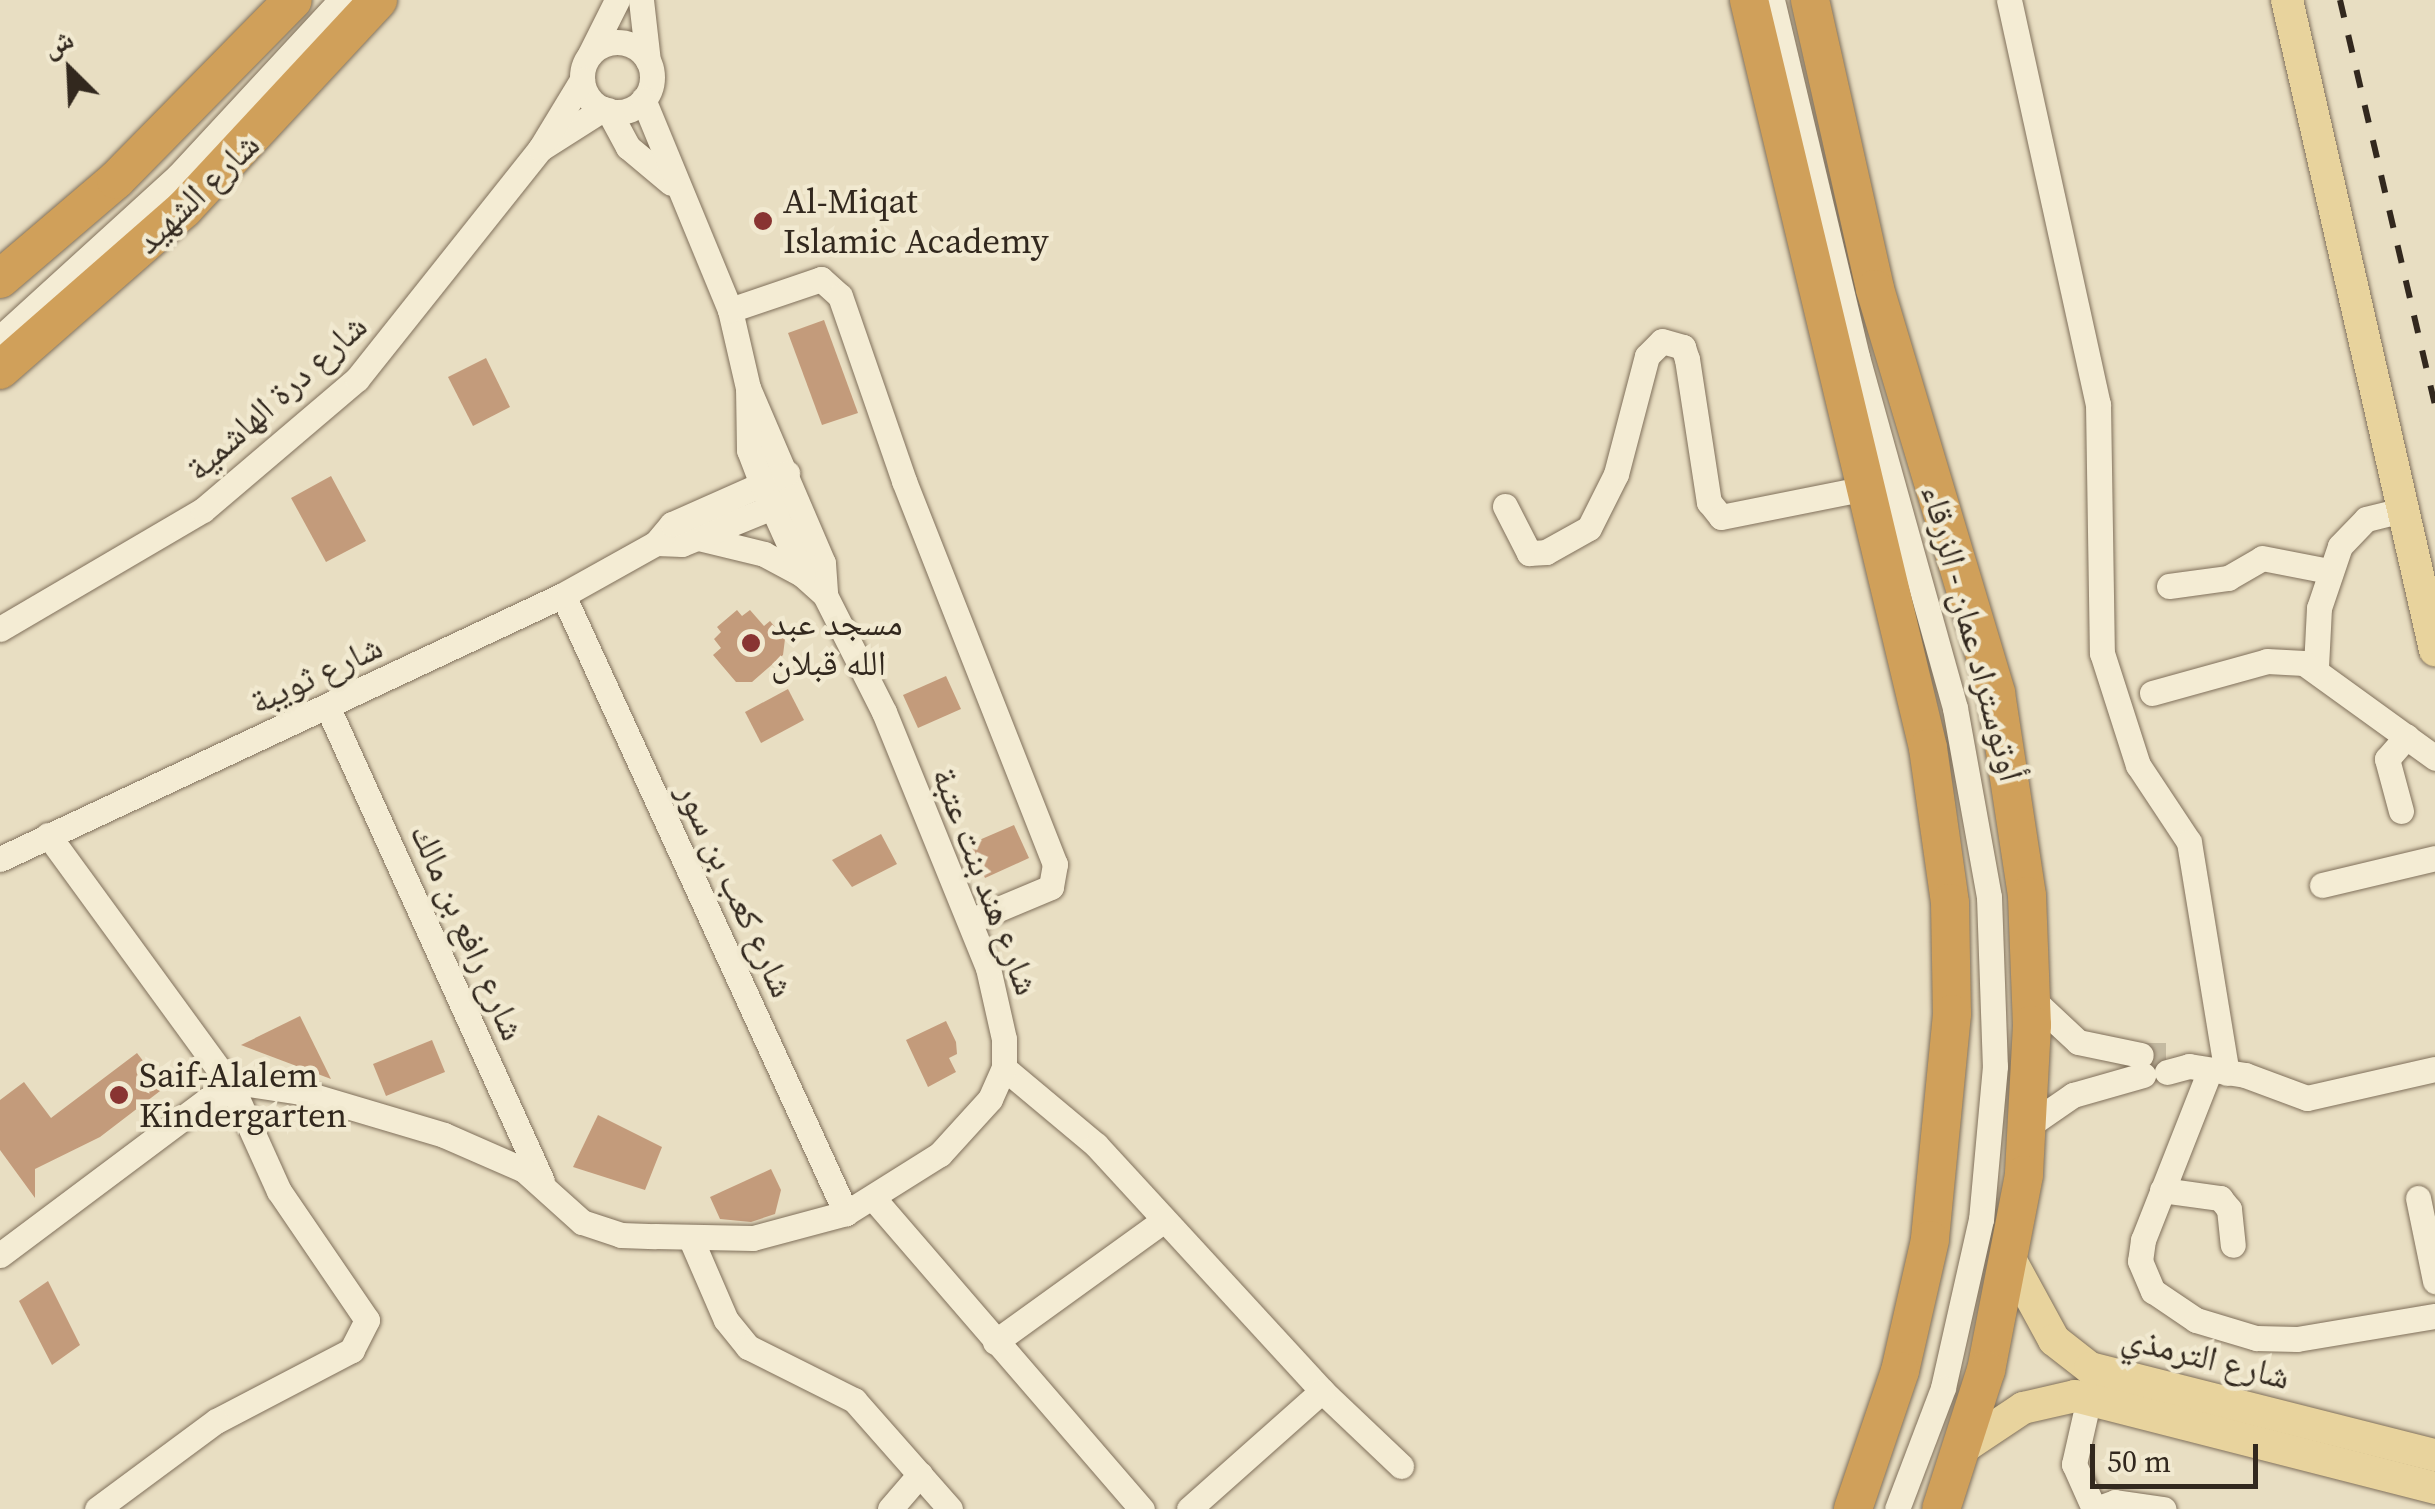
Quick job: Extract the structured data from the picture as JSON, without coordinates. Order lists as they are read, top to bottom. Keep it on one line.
{"streets":{"highway":["شارع الشهيد","أوتوستراد عمان - الزرقاء"],"main road":["شارع الترمذي"],"street":["شارع درة الهاشمية","شارع ثويبة","شارع هند بنت عتبة","شارع كعب بن سور","شارع رافع بن مالك"]},"crossings":[["شارع درة الهاشمية","شارع هند بنت عتبة"],["أوتوستراد عمان - الزرقاء","شارع الترمذي"],["شارع ثويبة","شارع هند بنت عتبة"],["شارع ثويبة","شارع كعب بن سور"],["شارع ثويبة","شارع رافع بن مالك"]],"places":["Al-Miqat Islamic Academy","مسجد عبد الله قبلان","Saif-Alalem Kindergarten"],"scale_bar":"50 m","north":"top left"}
